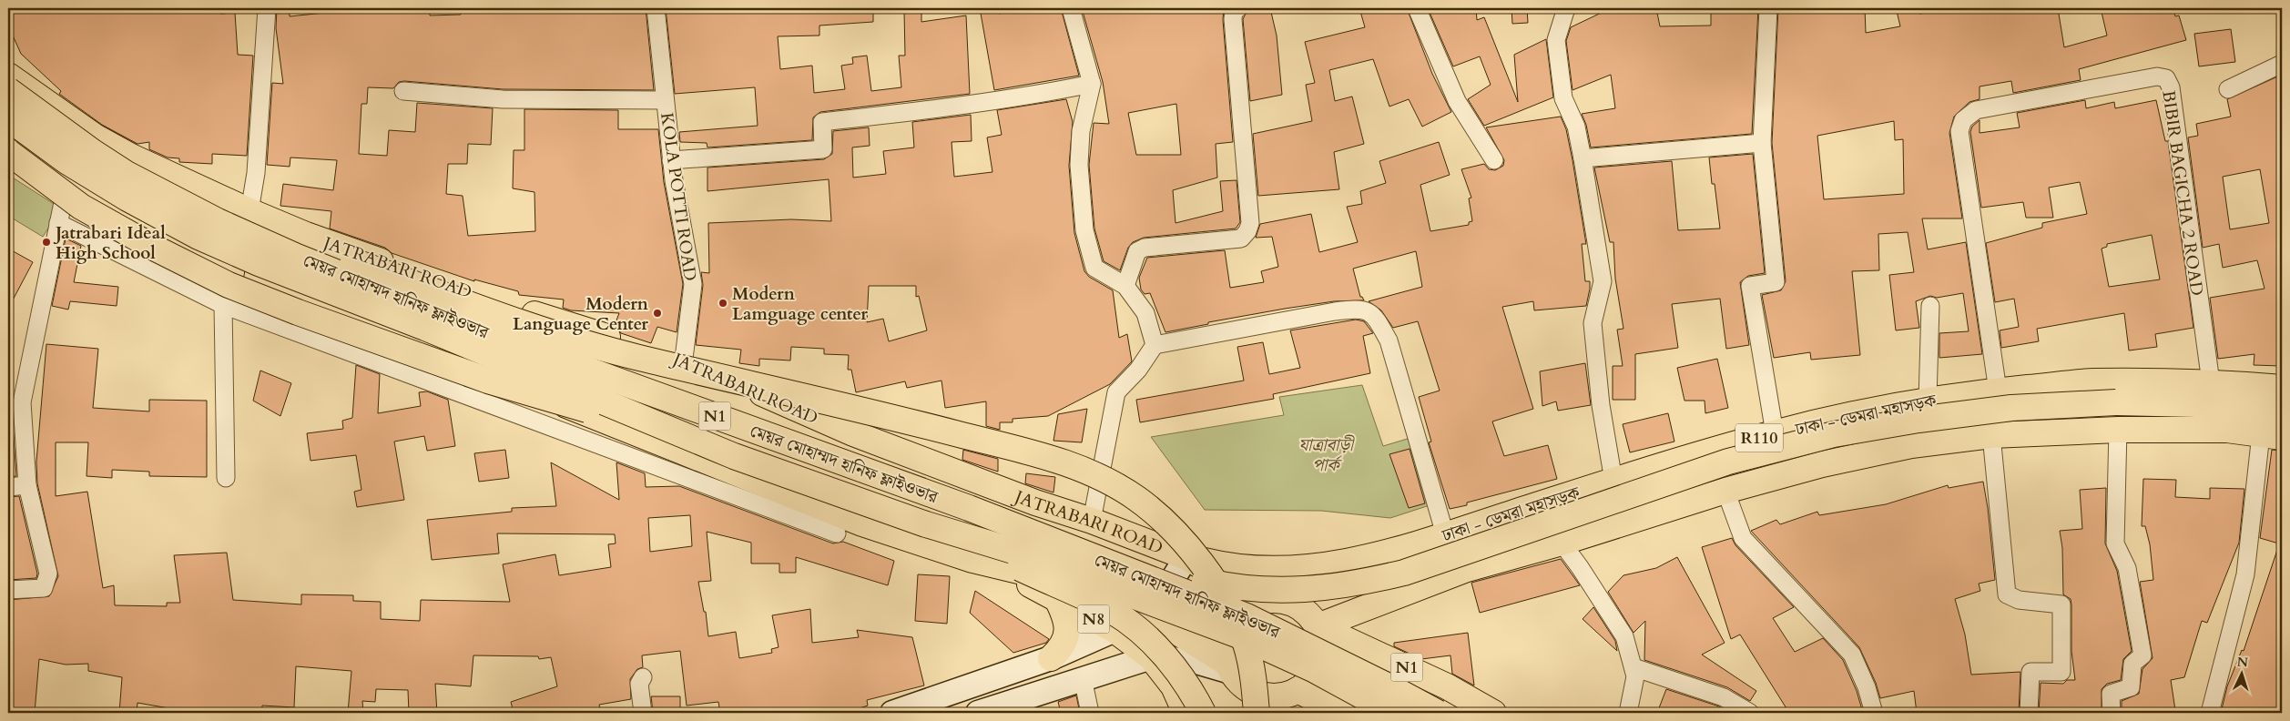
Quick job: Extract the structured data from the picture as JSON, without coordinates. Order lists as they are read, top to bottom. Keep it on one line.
{"streets":{"main road":["JATRABARI ROAD","মেয়র মোহাম্মদ হানিফ ফ্লাইওভার","ঢাকা - ডেমরা মহাসড়ক","N1","R110","N8"],"street":["BIBIR BAGICHA 2 ROAD","KOLA POTTI ROAD"]},"crossings":[["BIBIR BAGICHA 2 ROAD","ঢাকা - ডেমরা মহাসড়ক"],["KOLA POTTI ROAD","JATRABARI ROAD"],["JATRABARI ROAD","ঢাকা - ডেমরা মহাসড়ক"],["JATRABARI ROAD","N1"],["JATRABARI ROAD","R110"],["N1","R110"]],"parks":["যাত্রাবাড়ী পার্ক"],"places":["Jatrabari Ideal High School","Modern Lamguage center","Modern Language Center"],"north":"top"}
